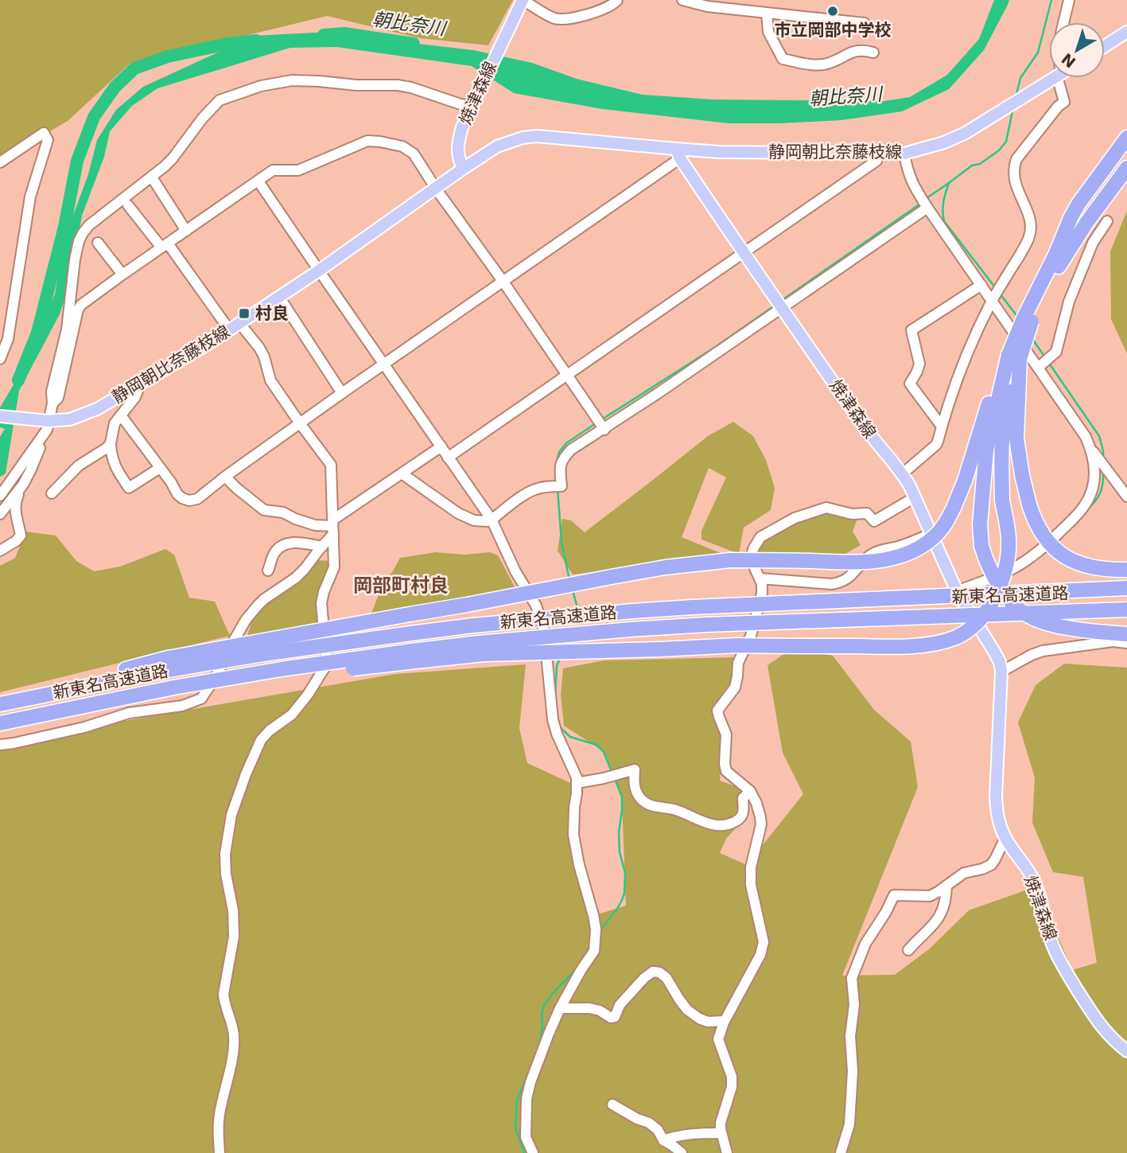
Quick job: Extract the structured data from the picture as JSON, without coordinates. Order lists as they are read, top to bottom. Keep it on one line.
{"streets":{"highway":["新東名高速道路"],"main road":["焼津森線","静岡朝比奈藤枝線"]},"crossings":[["焼津森線","静岡朝比奈藤枝線"]],"districts":["岡部町村良"],"water":["朝比奈川"],"places":{"other":["市立岡部中学校"],"transit":["村良"]},"north":"bottom left"}
